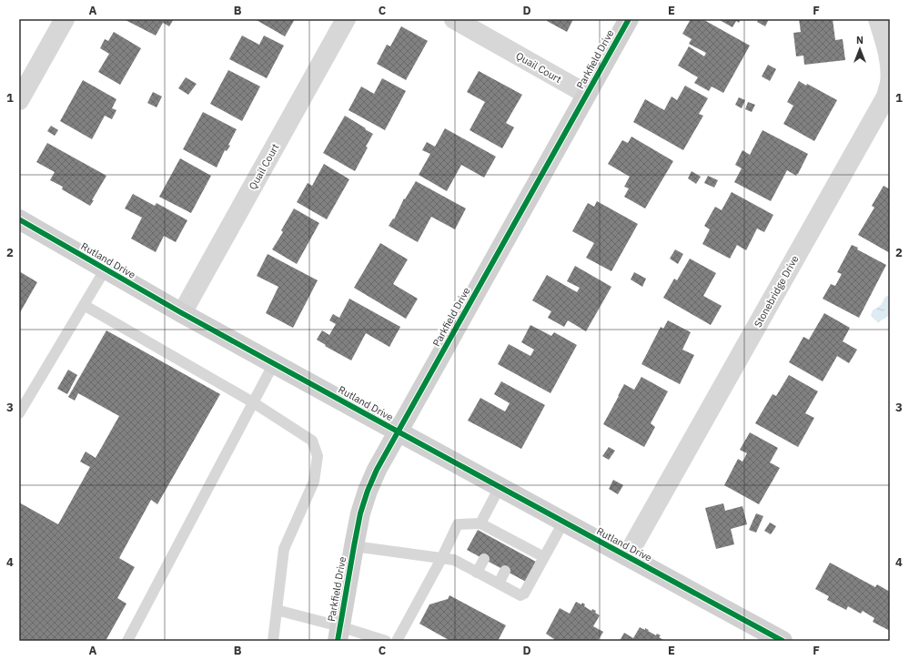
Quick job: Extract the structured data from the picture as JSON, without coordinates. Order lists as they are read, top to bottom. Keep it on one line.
{"streets":{"street":["Parkfield Drive","Quail Court","Rutland Drive","Stonebridge Drive"]},"crossings":[["Parkfield Drive","Quail Court"],["Parkfield Drive","Rutland Drive"],["Quail Court","Rutland Drive"],["Rutland Drive","Stonebridge Drive"]],"north":"top","grid":{"columns":["A","B","C","D","E","F"],"rows":["1","2","3","4"]}}
